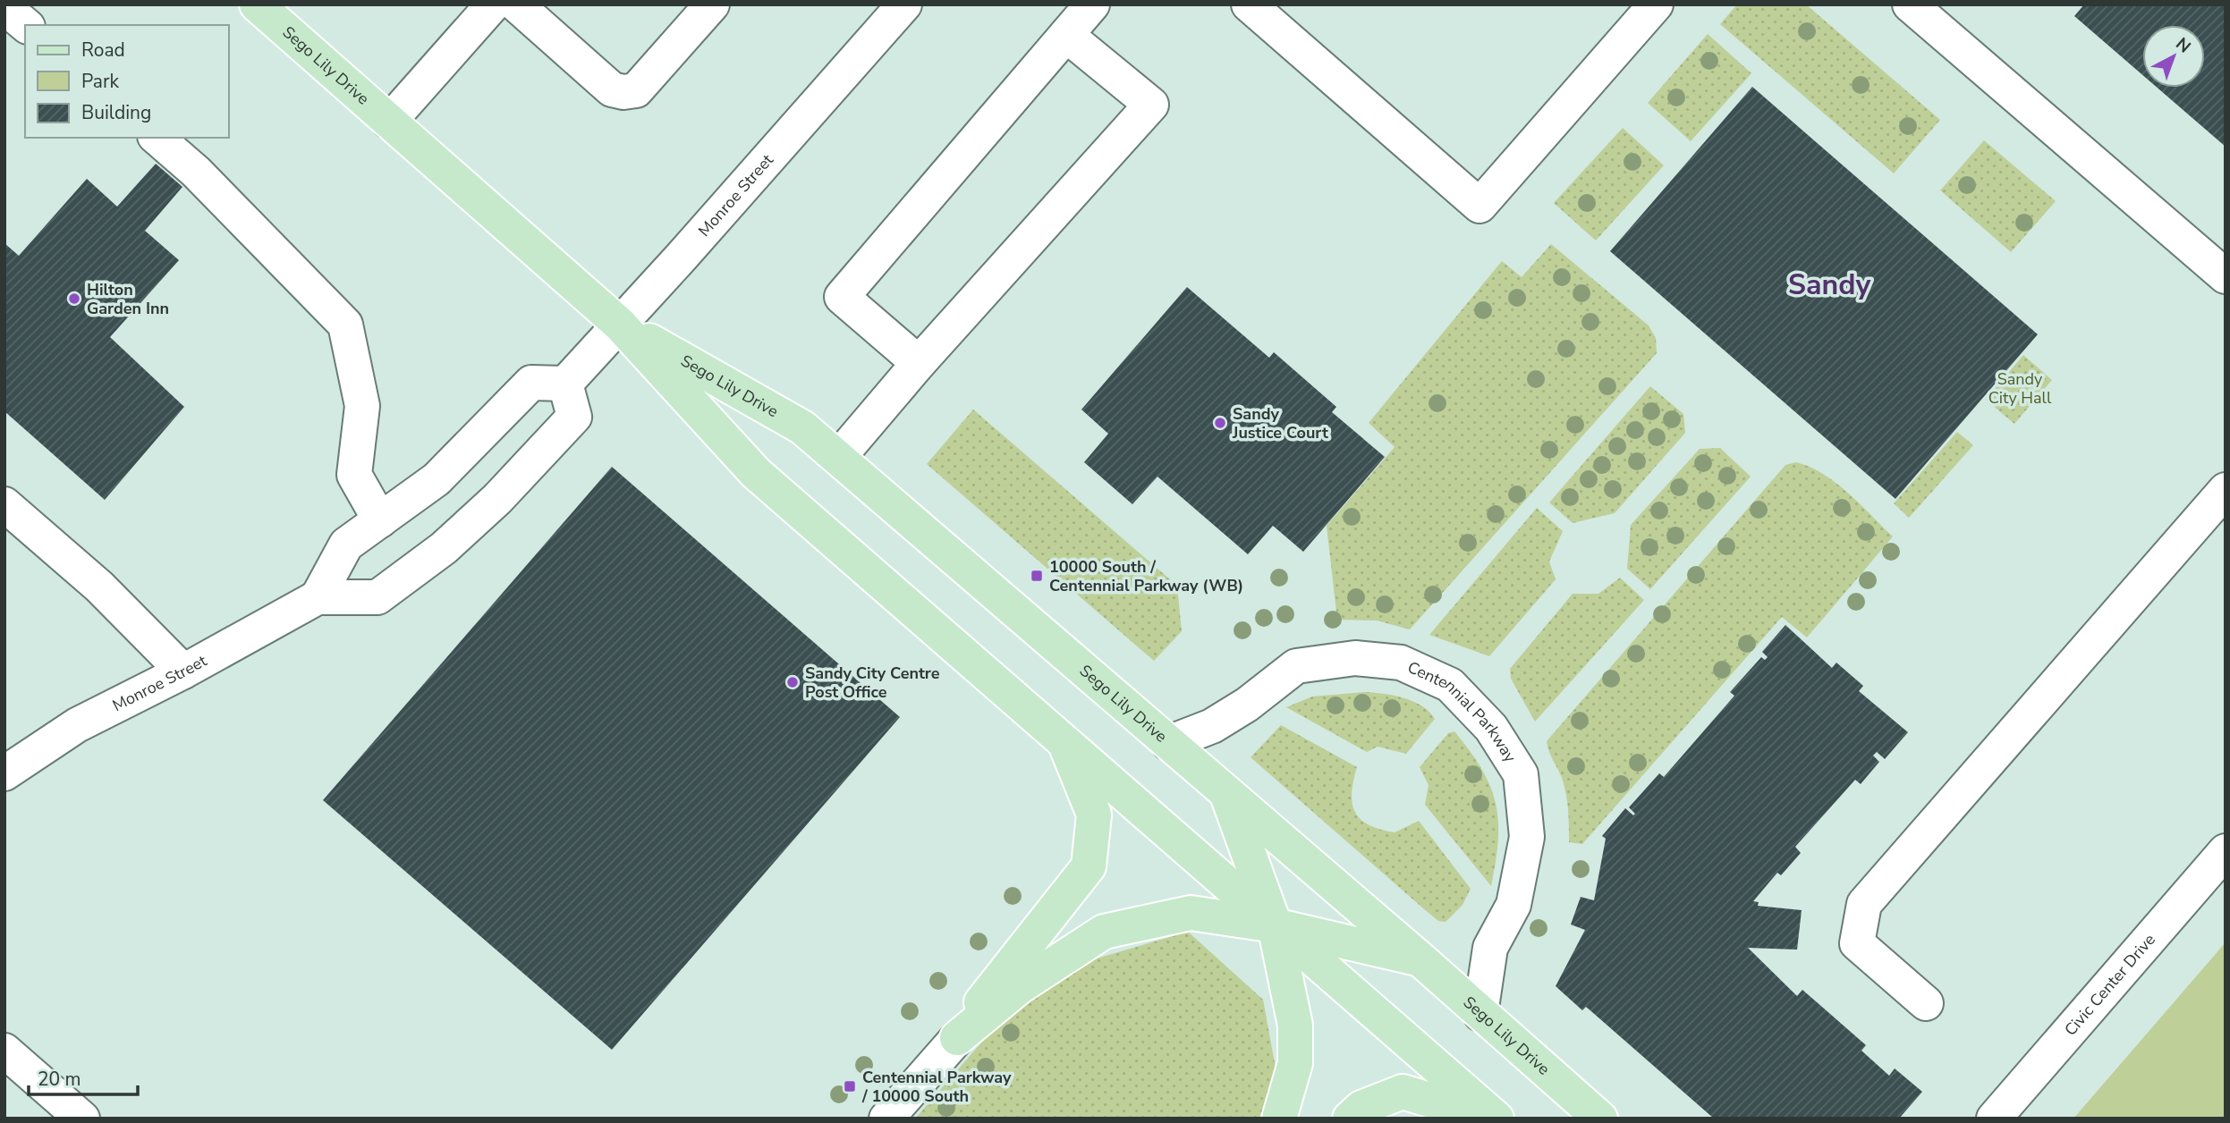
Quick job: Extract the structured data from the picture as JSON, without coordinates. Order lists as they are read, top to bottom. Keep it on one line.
{"streets":{"main road":["Sego Lily Drive"],"street":["Monroe Street","Centennial Parkway","Civic Center Drive"]},"crossings":[["Sego Lily Drive","Monroe Street"],["Sego Lily Drive","Centennial Parkway"]],"districts":["Sandy"],"parks":["Sandy City Hall"],"places":{"other":["Hilton Garden Inn","Sandy Justice Court","Sandy City Centre Post Office"],"transit":["10000 South / Centennial Parkway (WB)","Centennial Parkway / 10000 South"]},"legend":["Road","Park","Building"],"scale_bar":"20 m","north":"top right"}
